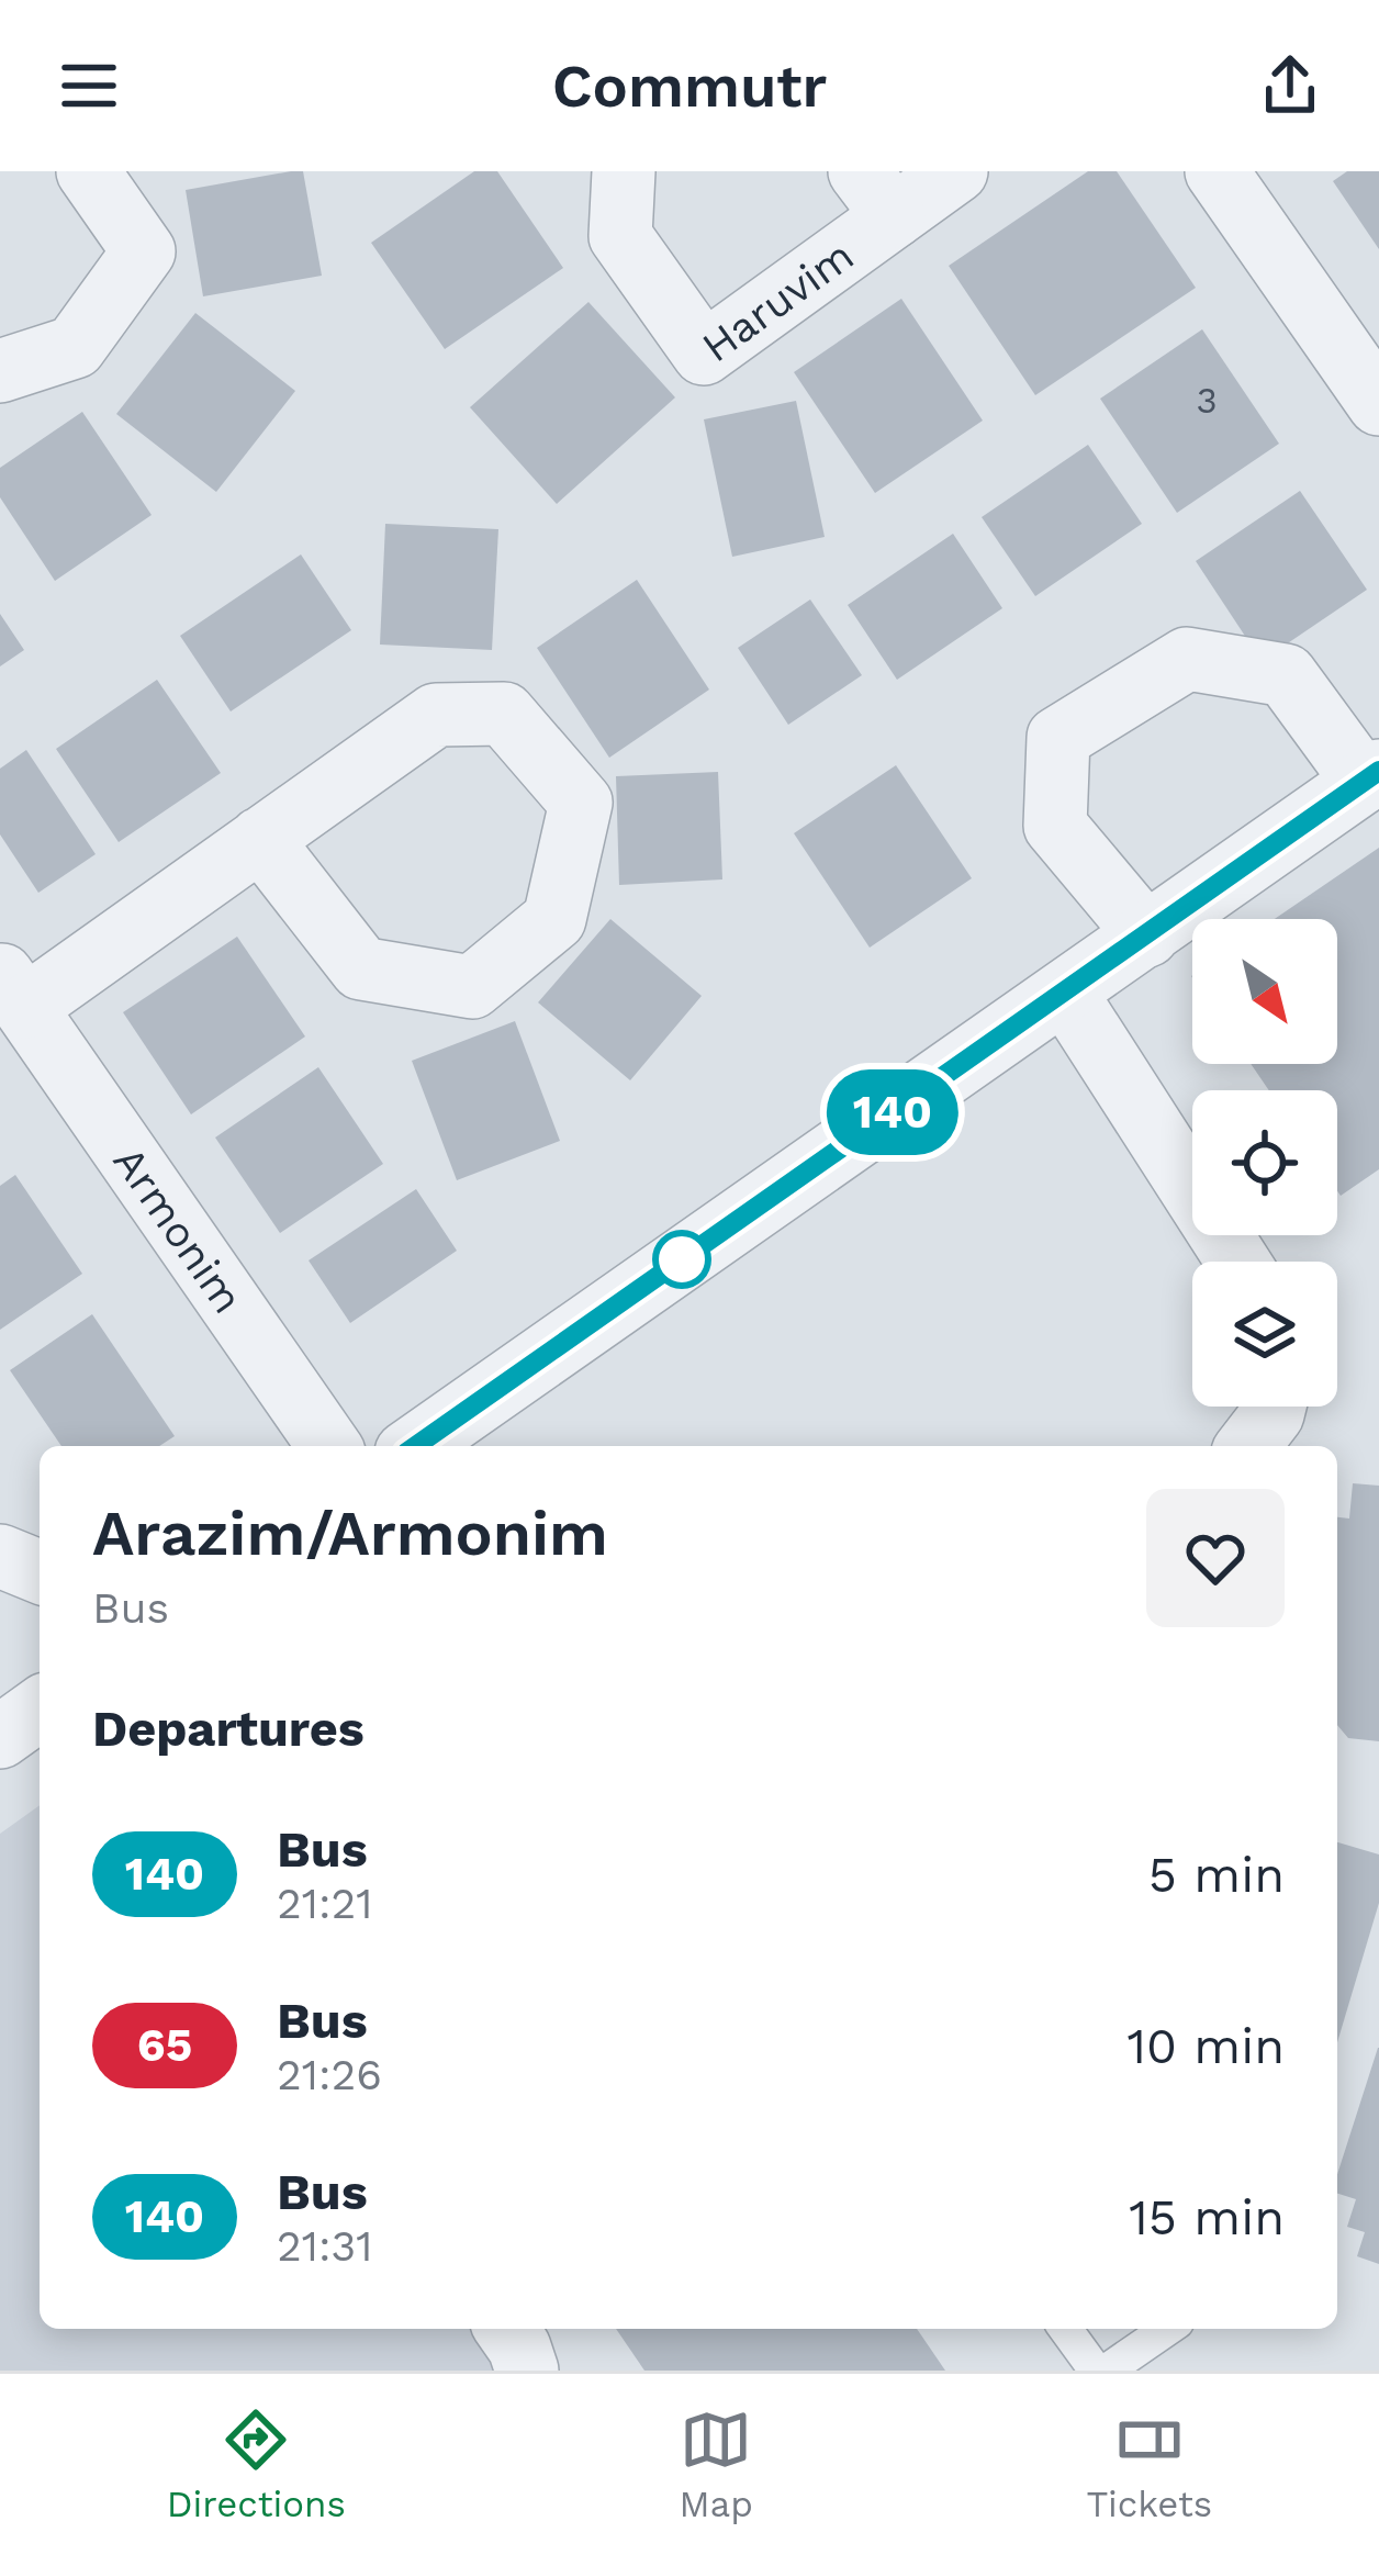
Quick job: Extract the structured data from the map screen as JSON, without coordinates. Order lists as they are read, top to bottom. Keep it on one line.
{"streets":{"street":["Haruvim","Armonim"]},"lines":["bus line 140"],"house_numbers":["3"],"north":"bottom right","page":{"header":"Commutr","on_map":"140","heading":[["Arazim/Armonim","Bus"],"Departures"],"list":[{"mark":"140","name":"Bus","note":"21:21","value":"5 min"},{"mark":"65","name":"Bus","note":"21:26","value":"10 min"},{"mark":"140","name":"Bus","note":"21:31","value":"15 min"}],"tabs":["Directions","Map","Tickets"]}}
